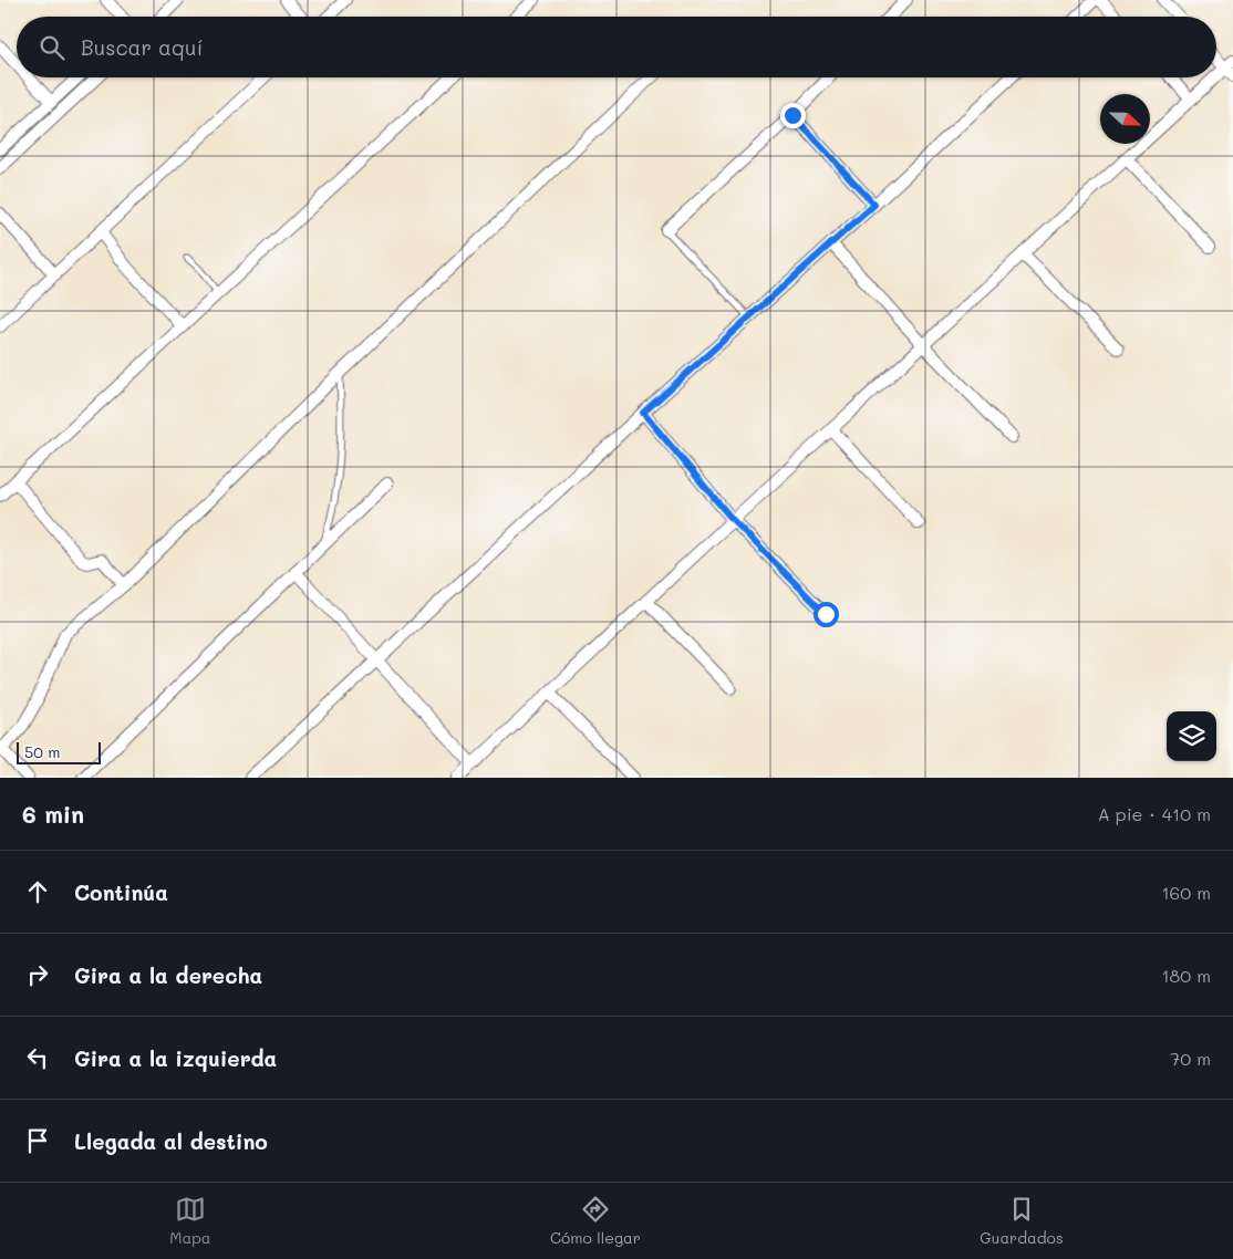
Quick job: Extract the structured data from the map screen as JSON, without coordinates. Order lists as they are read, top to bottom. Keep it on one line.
{"scale_bar":"50 m","north":"right","page":{"search":"Buscar aquí","scale":"50 m","heading":["6 min","A pie · 410 m"],"list":[["Continúa","160 m"],["Gira a la derecha","180 m"],["Gira a la izquierda","70 m"],"Llegada al destino"],"nav":["Mapa","Cómo llegar","Guardados"]}}
